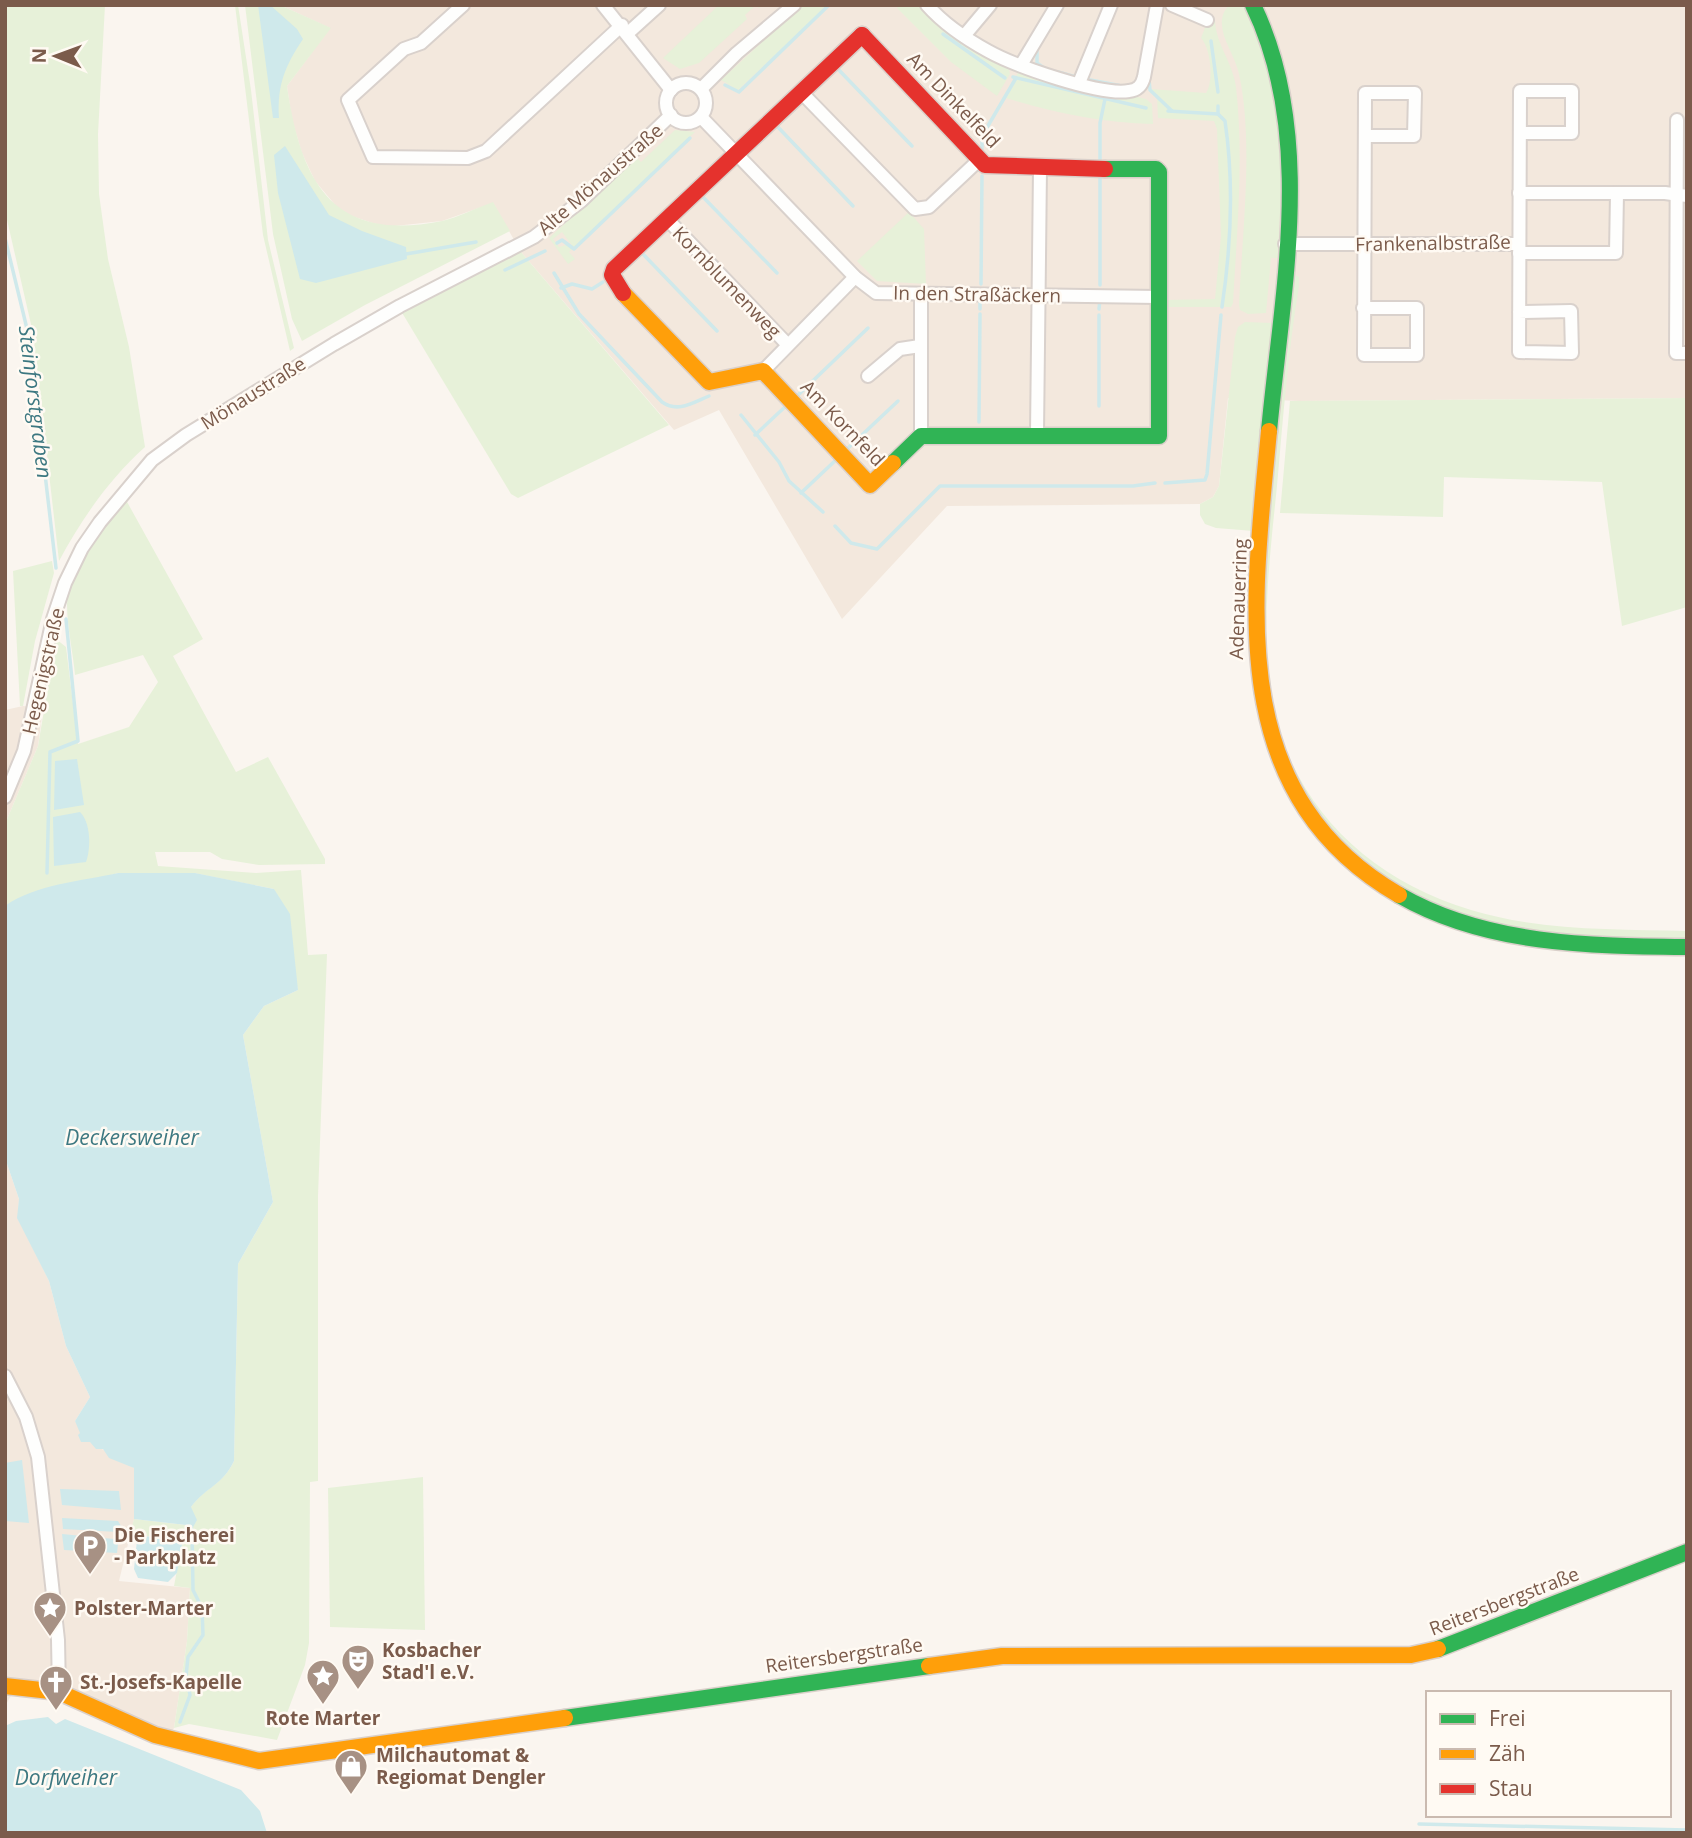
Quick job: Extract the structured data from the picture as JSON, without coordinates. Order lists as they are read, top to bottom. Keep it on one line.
{"streets":{"street":["Am Dinkelfeld","Alte Mönaustraße","Frankenalbstraße","Kornblumenweg","In den Straßäckern","Mönaustraße","Am Kornfeld","Adenauerring","Hegenigstraße","Reitersbergstraße"]},"crossings":[["Am Dinkelfeld","In den Straßäckern"],["Alte Mönaustraße","In den Straßäckern"],["Alte Mönaustraße","Mönaustraße"],["Frankenalbstraße","Adenauerring"],["Kornblumenweg","In den Straßäckern"],["Kornblumenweg","Am Kornfeld"],["Mönaustraße","Hegenigstraße"]],"water":["Steinforstgraben","Deckersweiher","Dorfweiher"],"places":{"parking":["Die Fischerei - Parkplatz"],"place":["Polster-Marter","Rote Marter"],"theatre":["Kosbacher Stad'l e.V."],"church":["St.-Josefs-Kapelle"],"shop":["Milchautomat & Regiomat Dengler"]},"legend":["Frei","Zäh","Stau"],"north":"left"}
